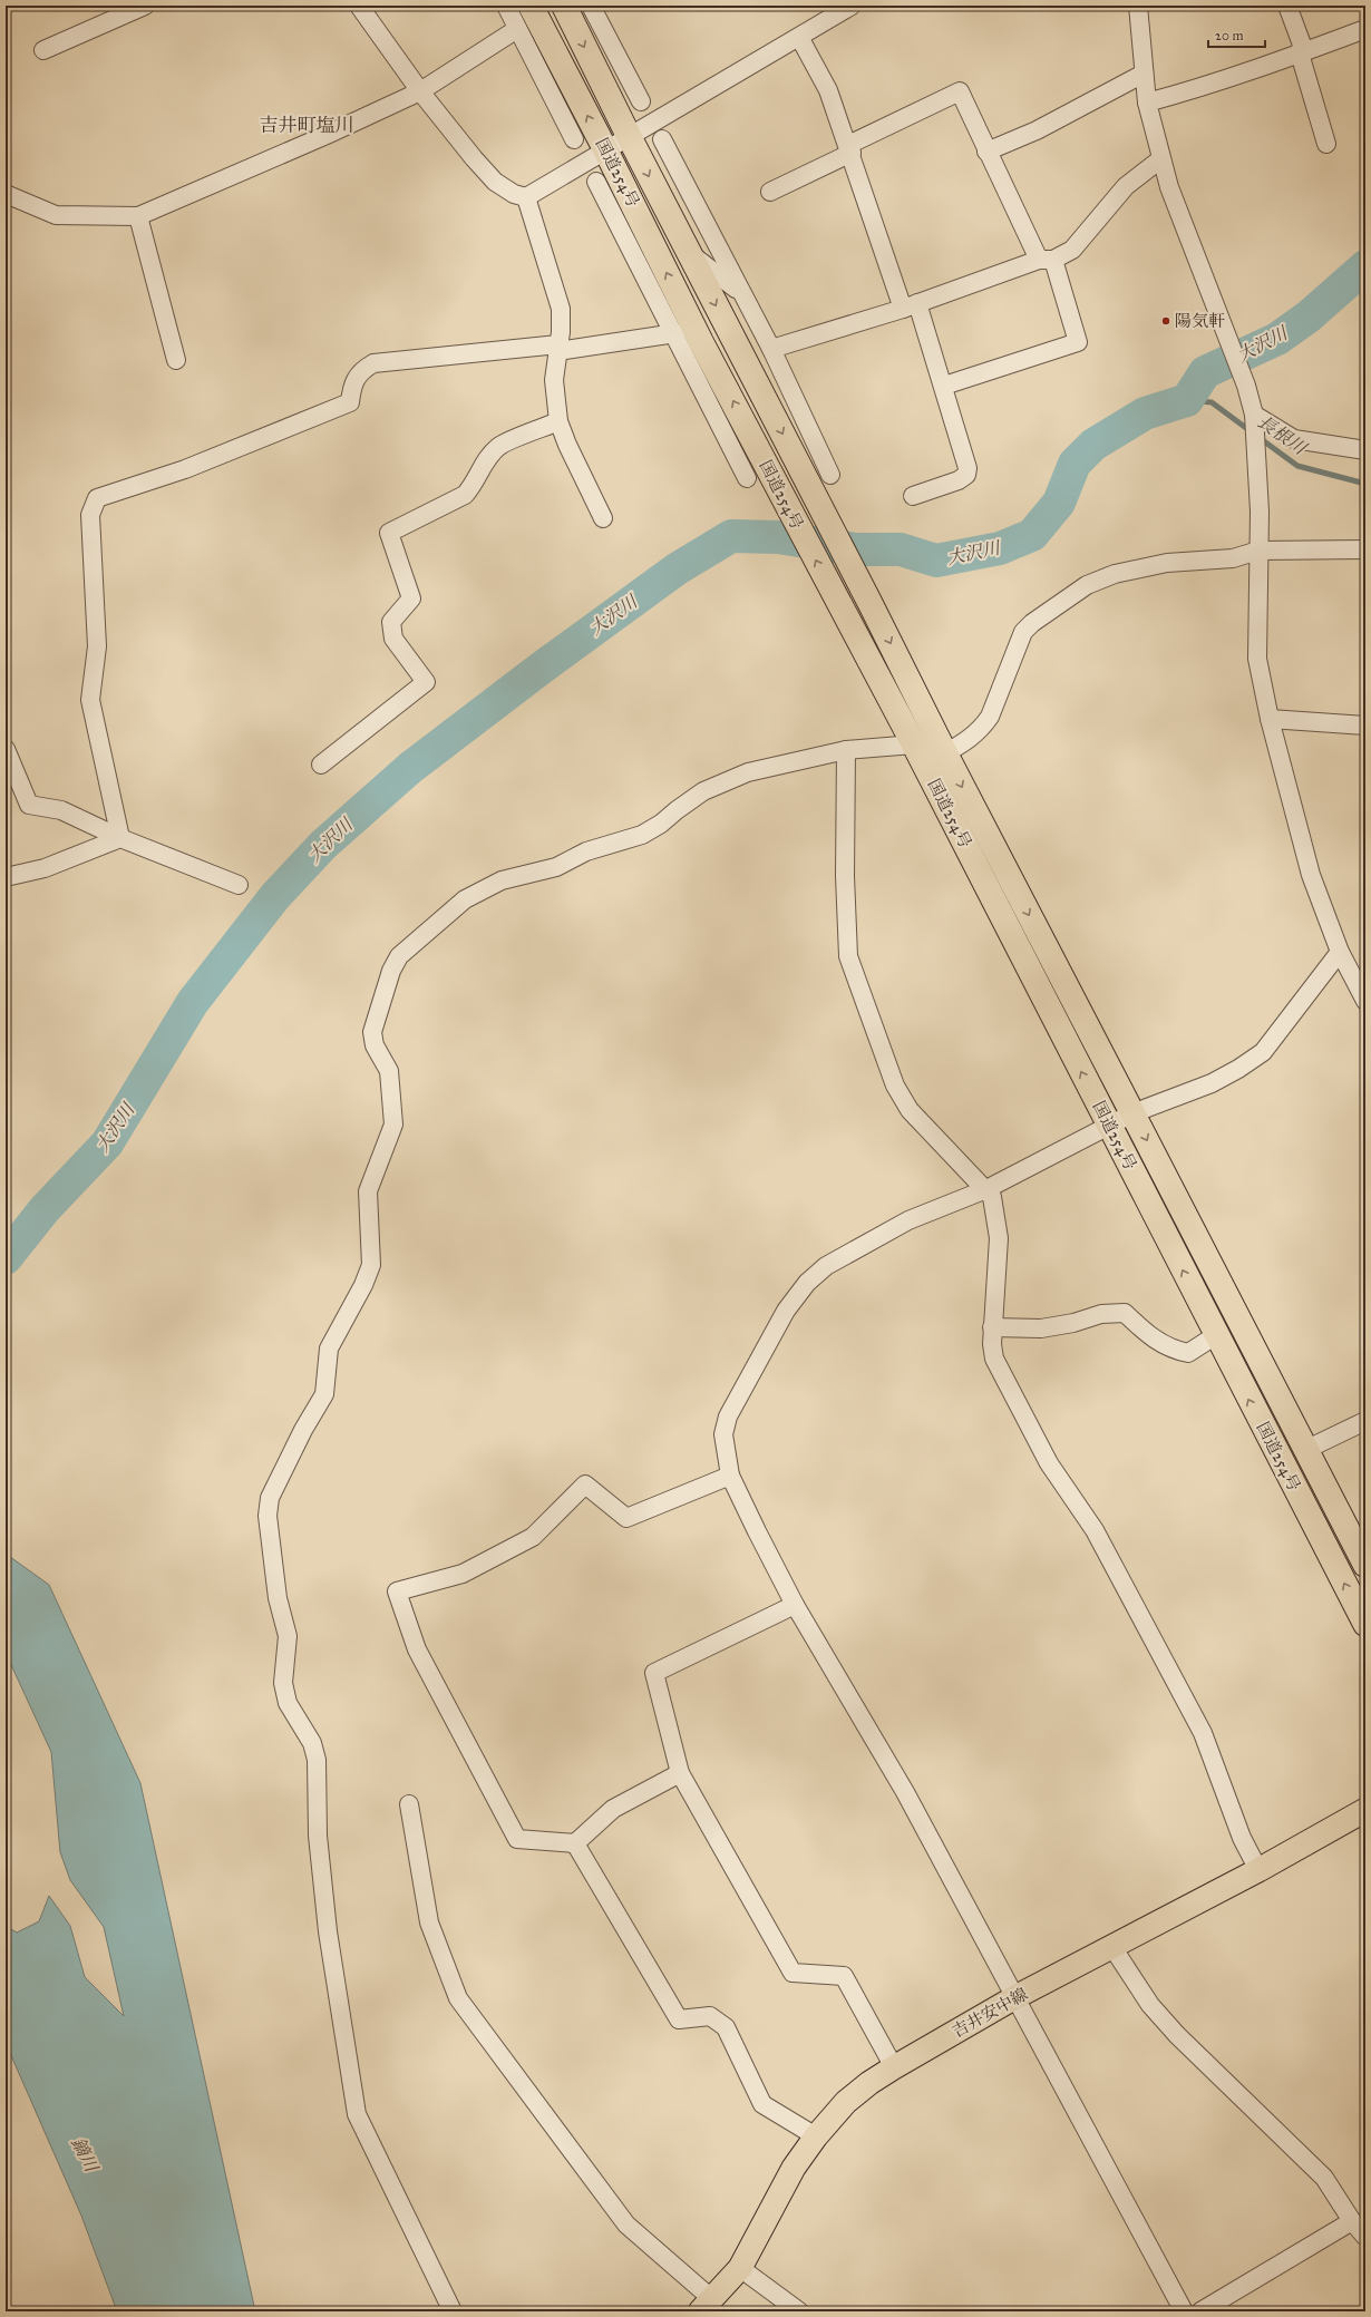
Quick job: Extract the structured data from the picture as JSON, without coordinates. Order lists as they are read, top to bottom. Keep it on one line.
{"streets":{"highway":["国道254号"],"main road":["吉井安中線"]},"districts":["吉井町塩川"],"water":["大沢川","長根川","鏑川"],"places":["陽気軒"],"scale_bar":"20 m"}
